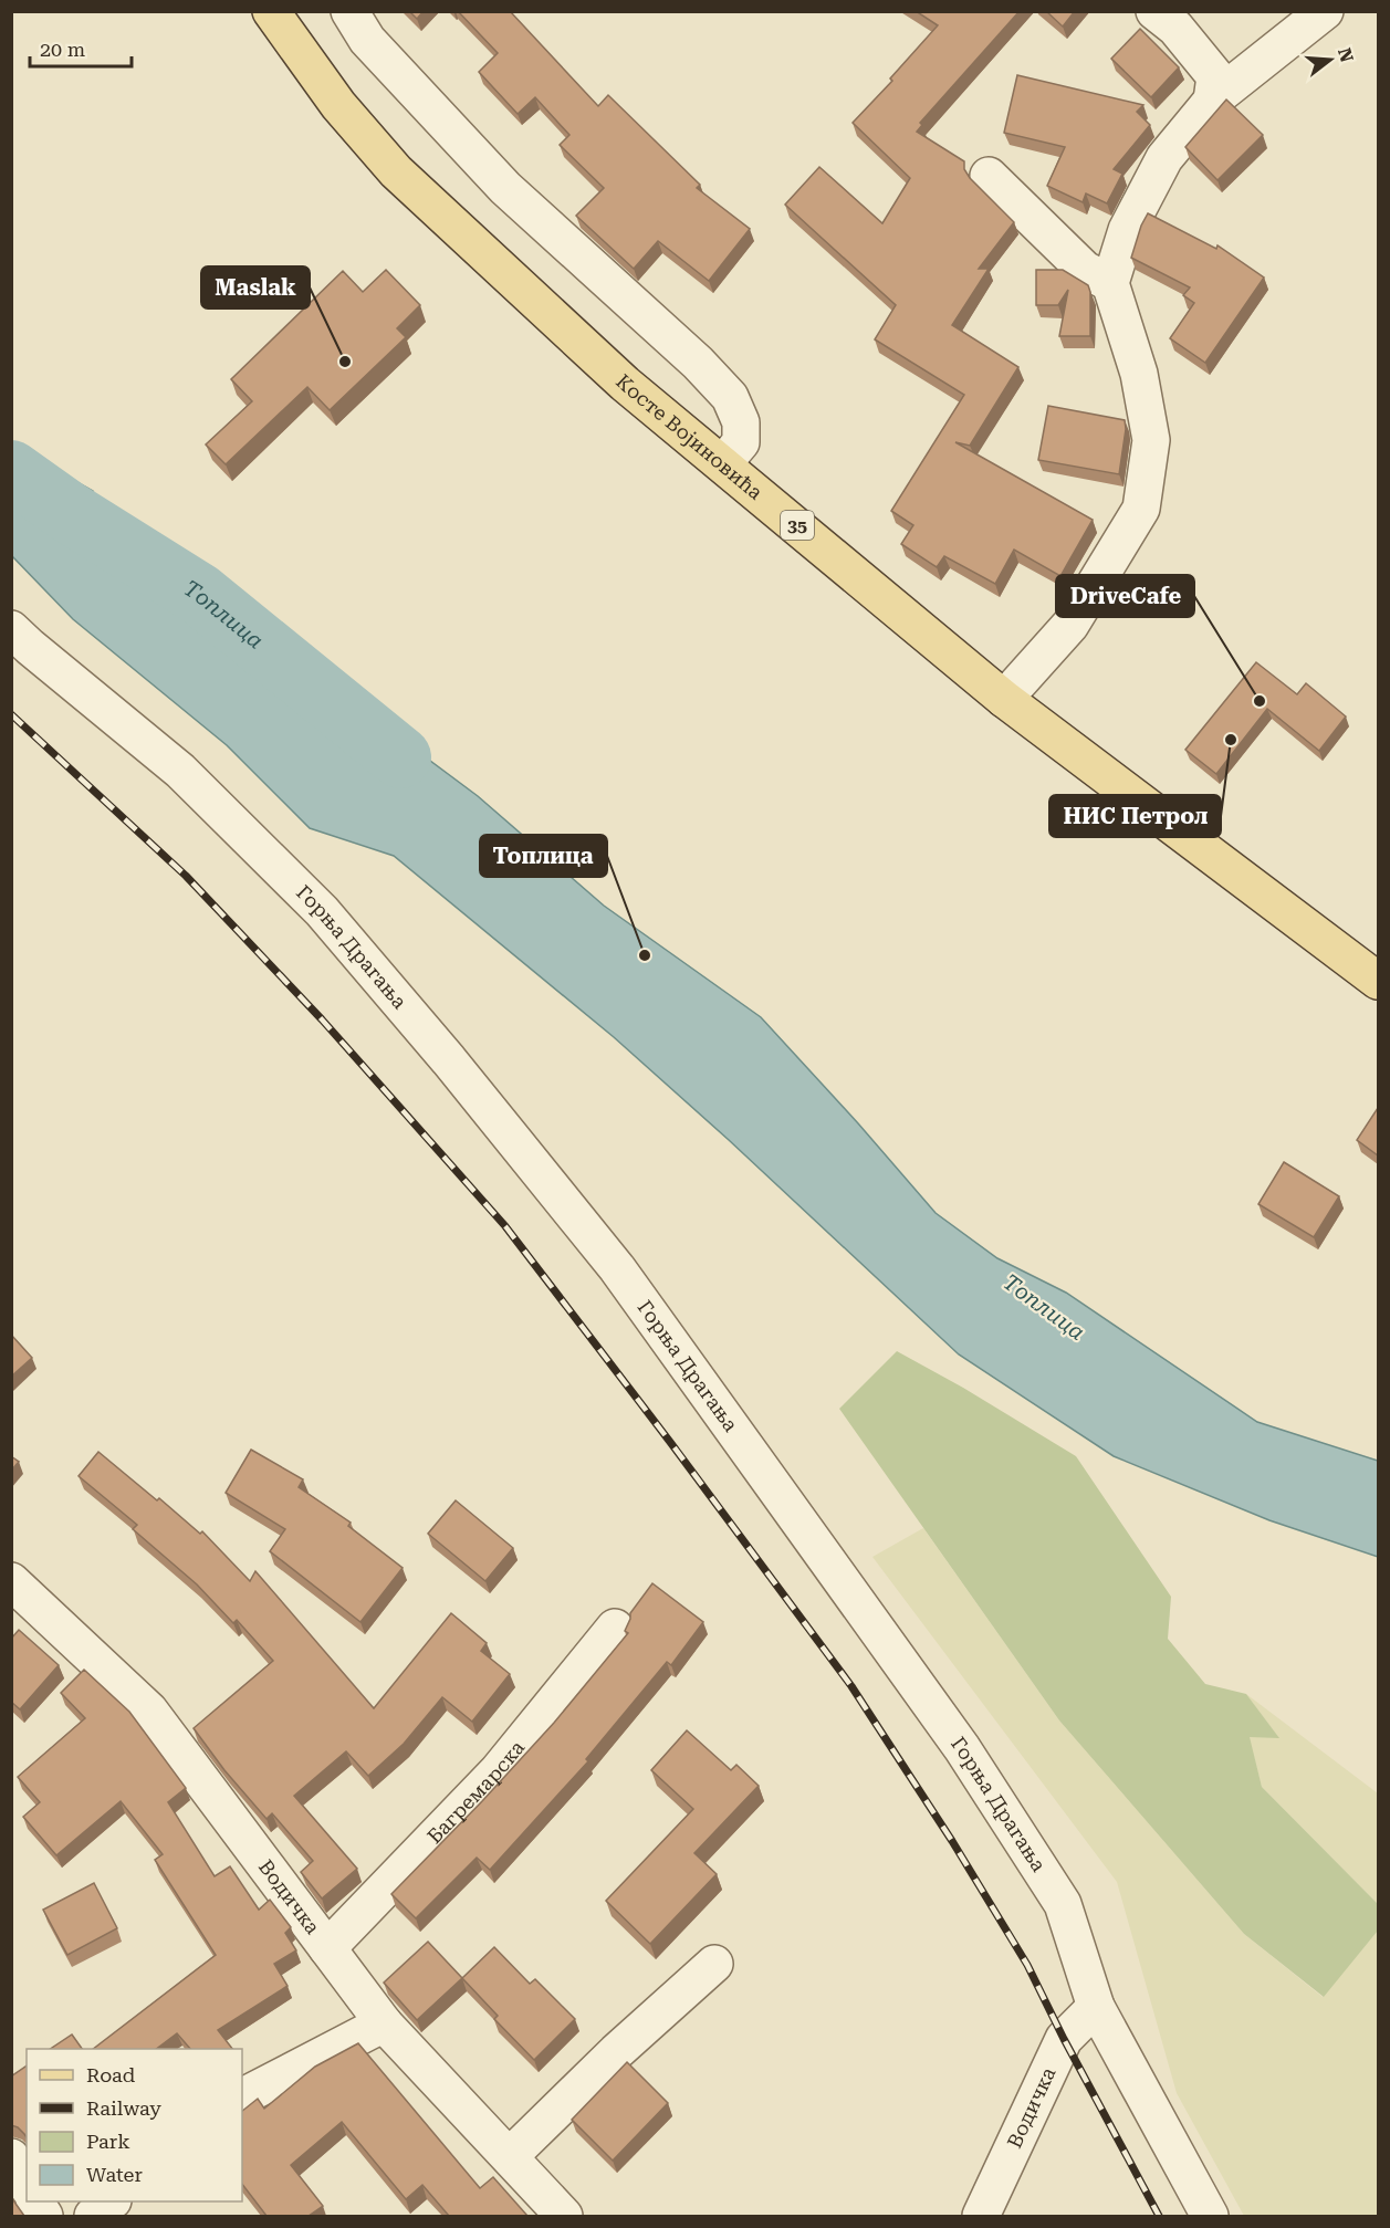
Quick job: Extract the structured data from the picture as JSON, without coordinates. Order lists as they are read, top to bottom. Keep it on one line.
{"streets":{"main road":["Косте Војиновића","35"],"street":["Горња Драгања","Багремарска","Водичка"]},"crossings":[["Горња Драгања","Водичка"],["Багремарска","Водичка"]],"water":["Топлица"],"places":["Maslak","DriveCafe","НИС Петрол","Топлица"],"legend":["Road","Railway","Park","Water"],"scale_bar":"20 m","north":"right"}
